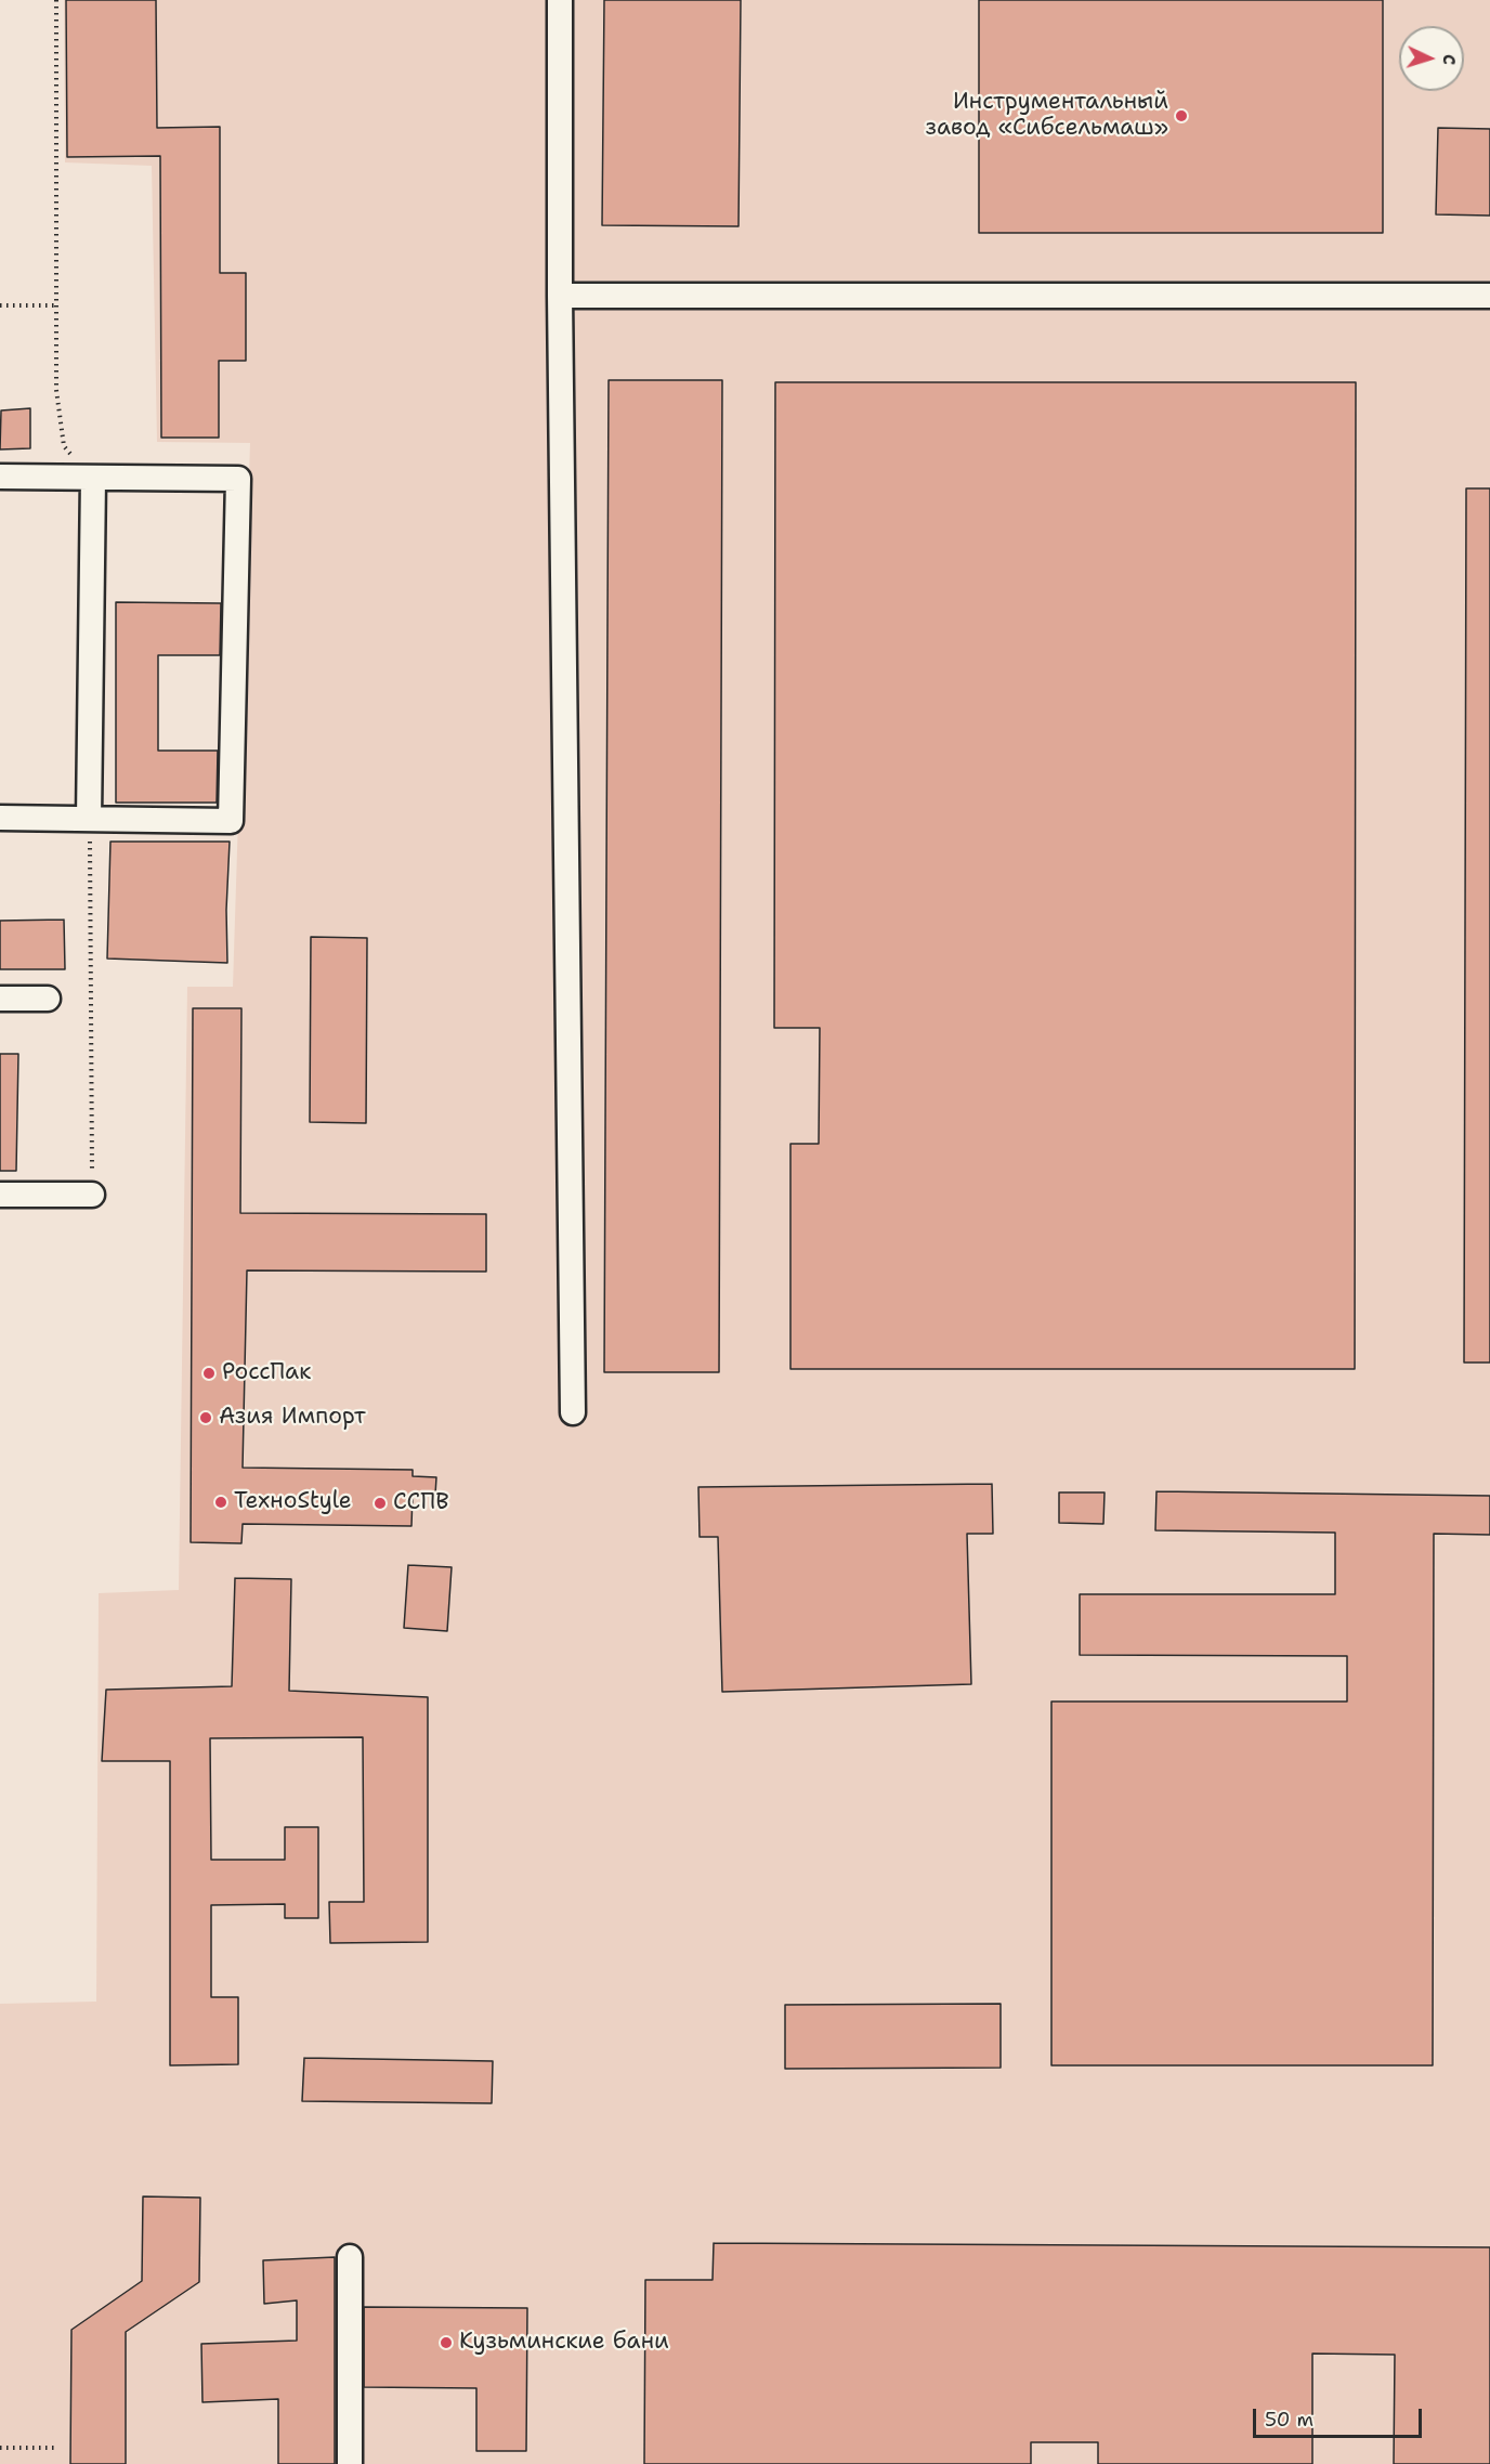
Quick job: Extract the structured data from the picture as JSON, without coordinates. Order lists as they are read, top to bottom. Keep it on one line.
{"places":["Инструментальный завод «Сибсельмаш»","РоссПак","Азия Импорт","ТехноStyle","ССПВ","Кузьминские бани"],"scale_bar":"50 m","north":"right"}
